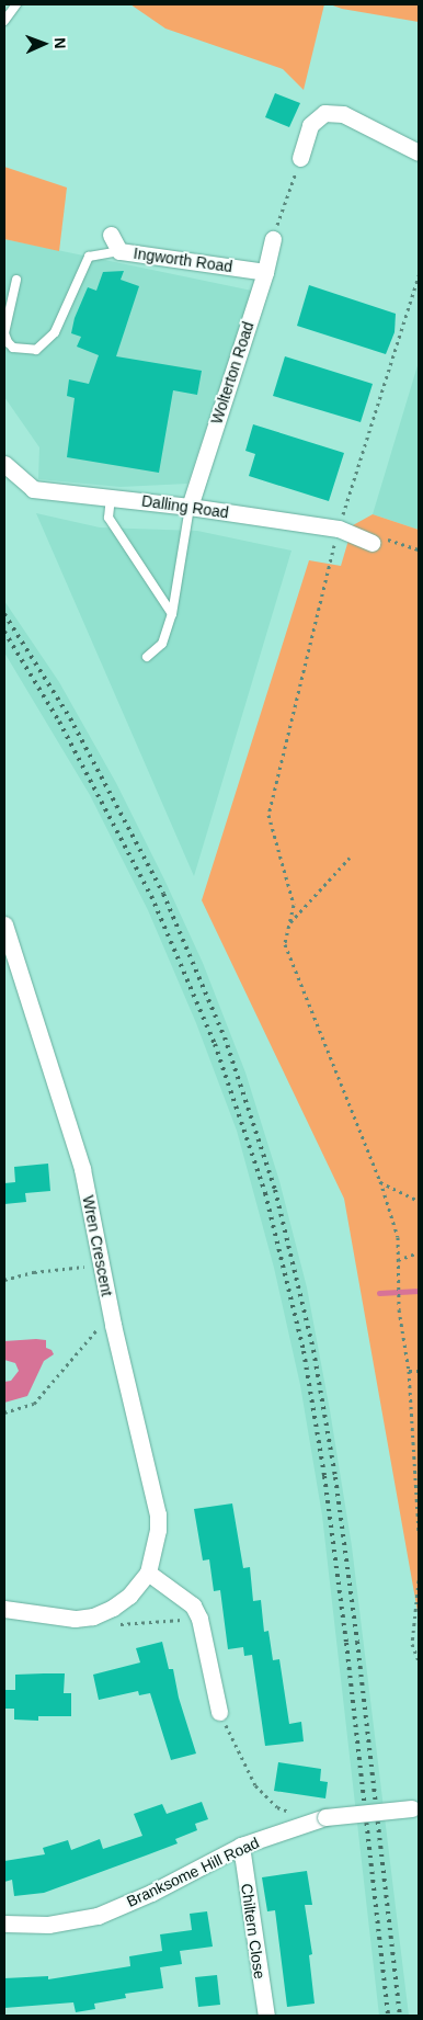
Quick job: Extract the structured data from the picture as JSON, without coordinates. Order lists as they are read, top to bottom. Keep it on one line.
{"streets":{"street":["Ingworth Road","Wolterton Road","Dalling Road","Wren Crescent","Branksome Hill Road","Chiltern Close"]},"crossings":[["Ingworth Road","Wolterton Road"],["Wolterton Road","Dalling Road"],["Branksome Hill Road","Chiltern Close"]],"north":"right"}
